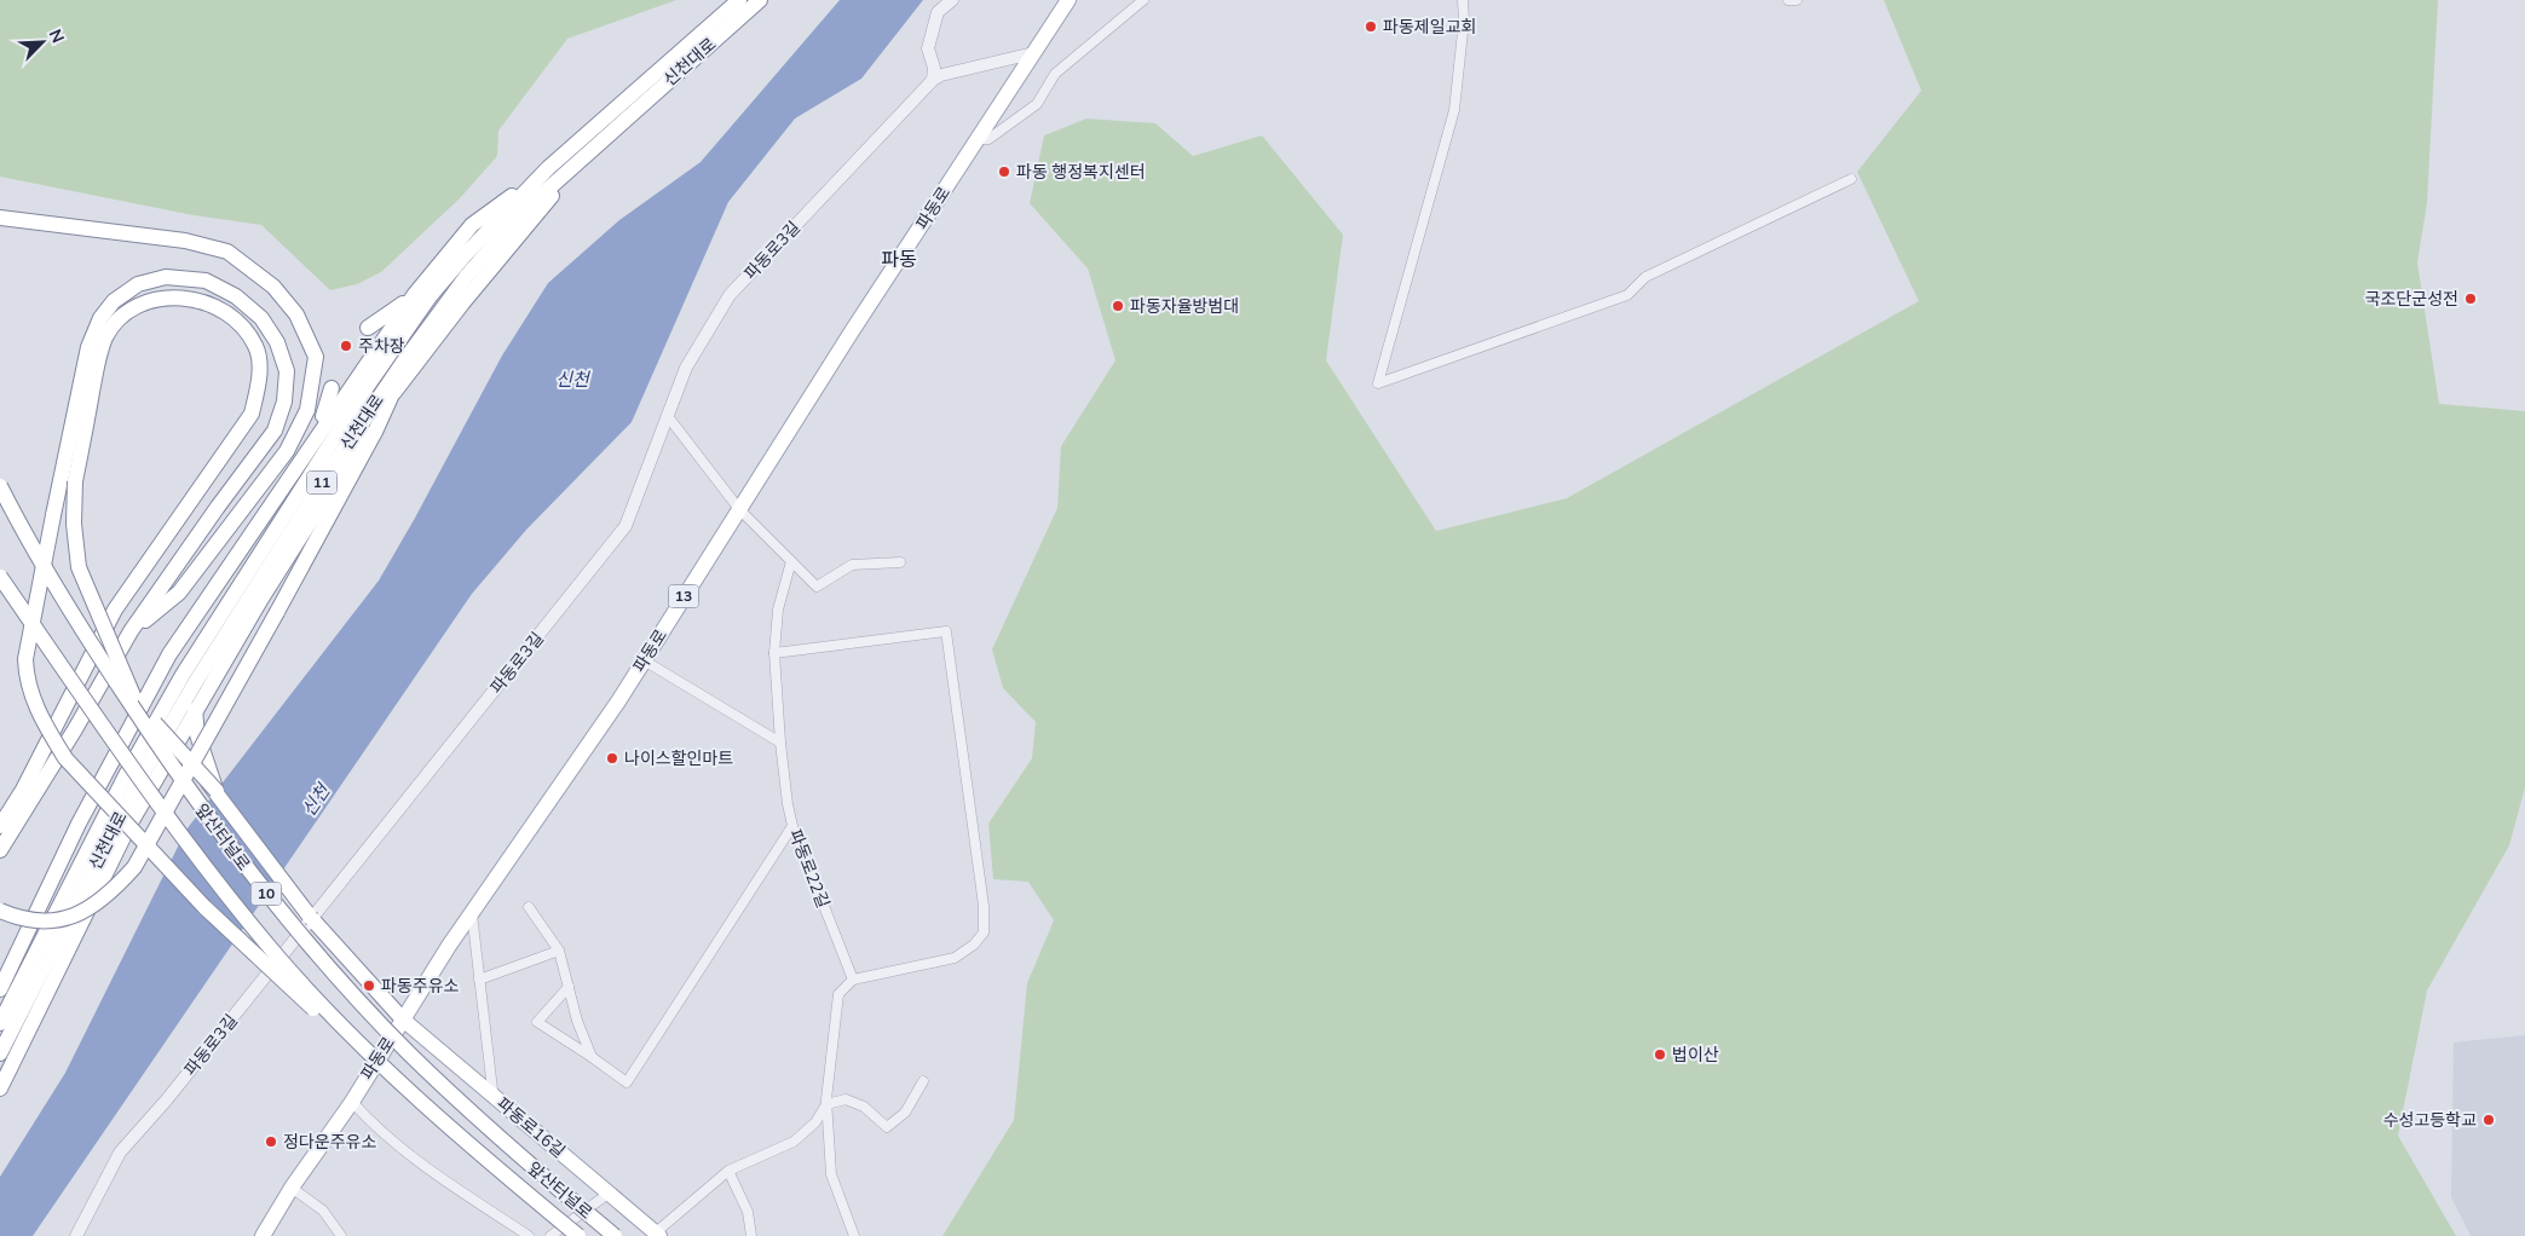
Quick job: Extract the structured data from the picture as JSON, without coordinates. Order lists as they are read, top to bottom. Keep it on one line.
{"streets":{"main road":["신천대로","파동로","11","13","앞산터널로","10","파동로16길"],"street":["파동로3길","파동로22길"]},"crossings":[["신천대로","11"],["신천대로","앞산터널로"],["파동로","파동로16길"]],"districts":["파동"],"water":["신천"],"places":["파동제일교회","파동 행정복지센터","국조단군성전","파동자율방범대","주차장","나이스할인마트","파동주유소","법이산","수성고등학교","정다운주유소"],"north":"top right"}
